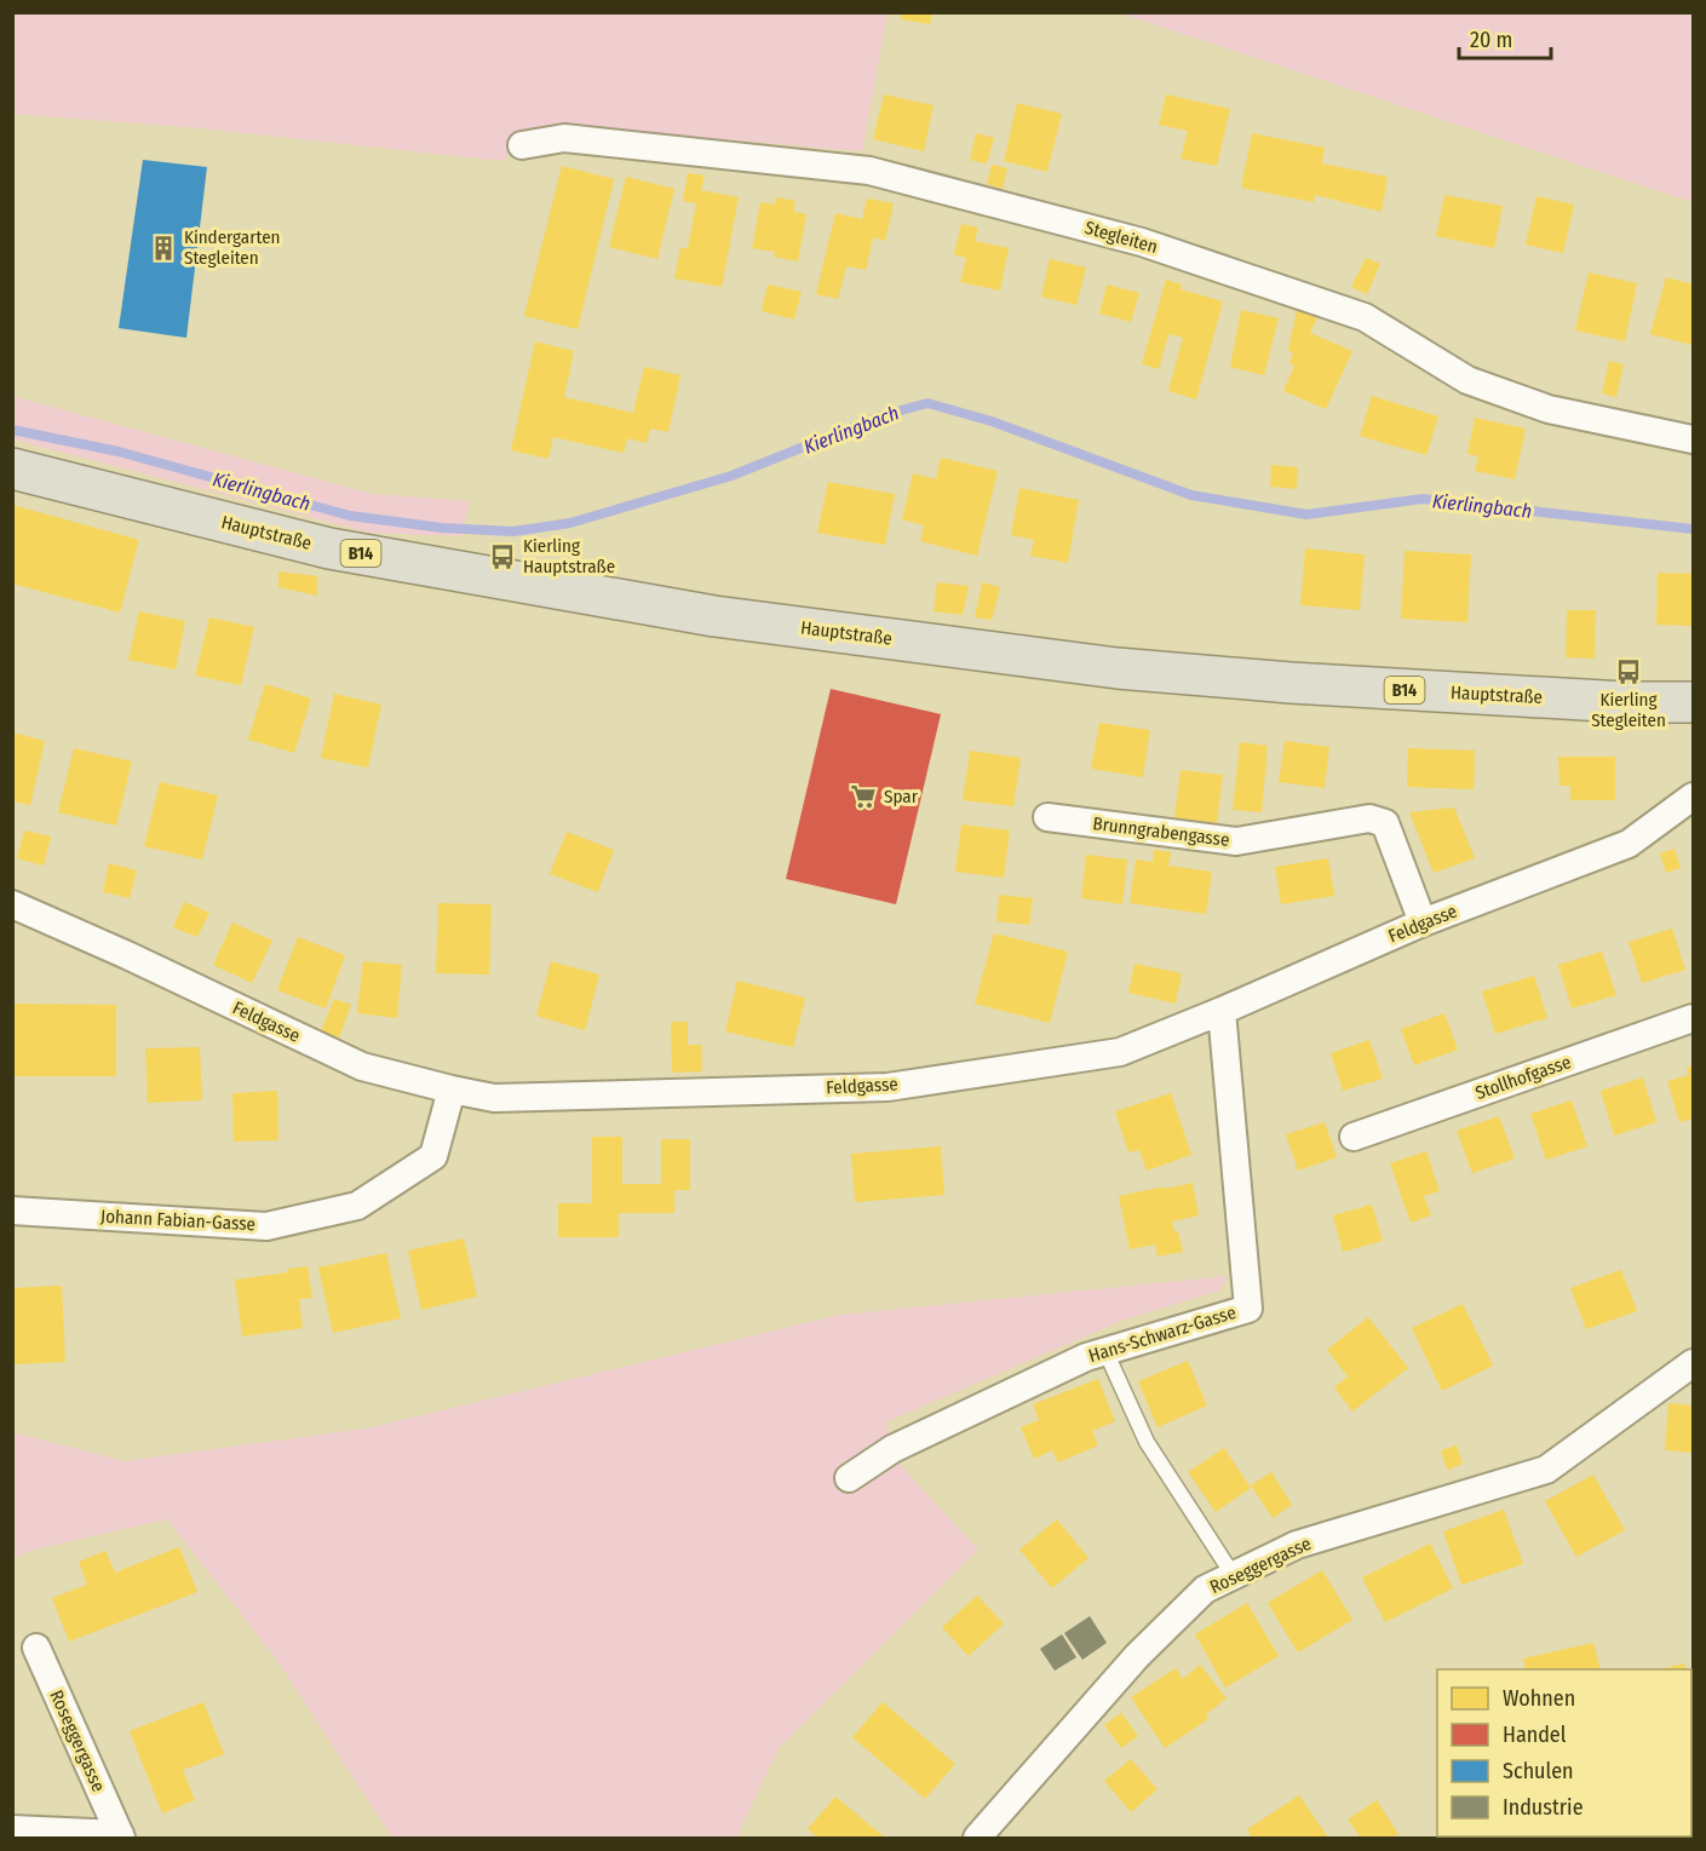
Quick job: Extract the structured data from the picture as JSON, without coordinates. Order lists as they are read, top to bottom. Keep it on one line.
{"streets":{"main road":["Hauptstraße","B14"],"street":["Stegleiten","Brunngrabengasse","Feldgasse","Stollhofgasse","Johann Fabian-Gasse","Hans-Schwarz-Gasse","Roseggergasse"]},"crossings":[["Brunngrabengasse","Feldgasse"],["Feldgasse","Johann Fabian-Gasse"],["Feldgasse","Hans-Schwarz-Gasse"]],"water":["Kierlingbach"],"places":{"building":["Kindergarten Stegleiten"],"bus stop":["Kierling Hauptstraße","Kierling Stegleiten"],"supermarket":["Spar"]},"legend":["Wohnen","Handel","Schulen","Industrie"],"scale_bar":"20 m"}
